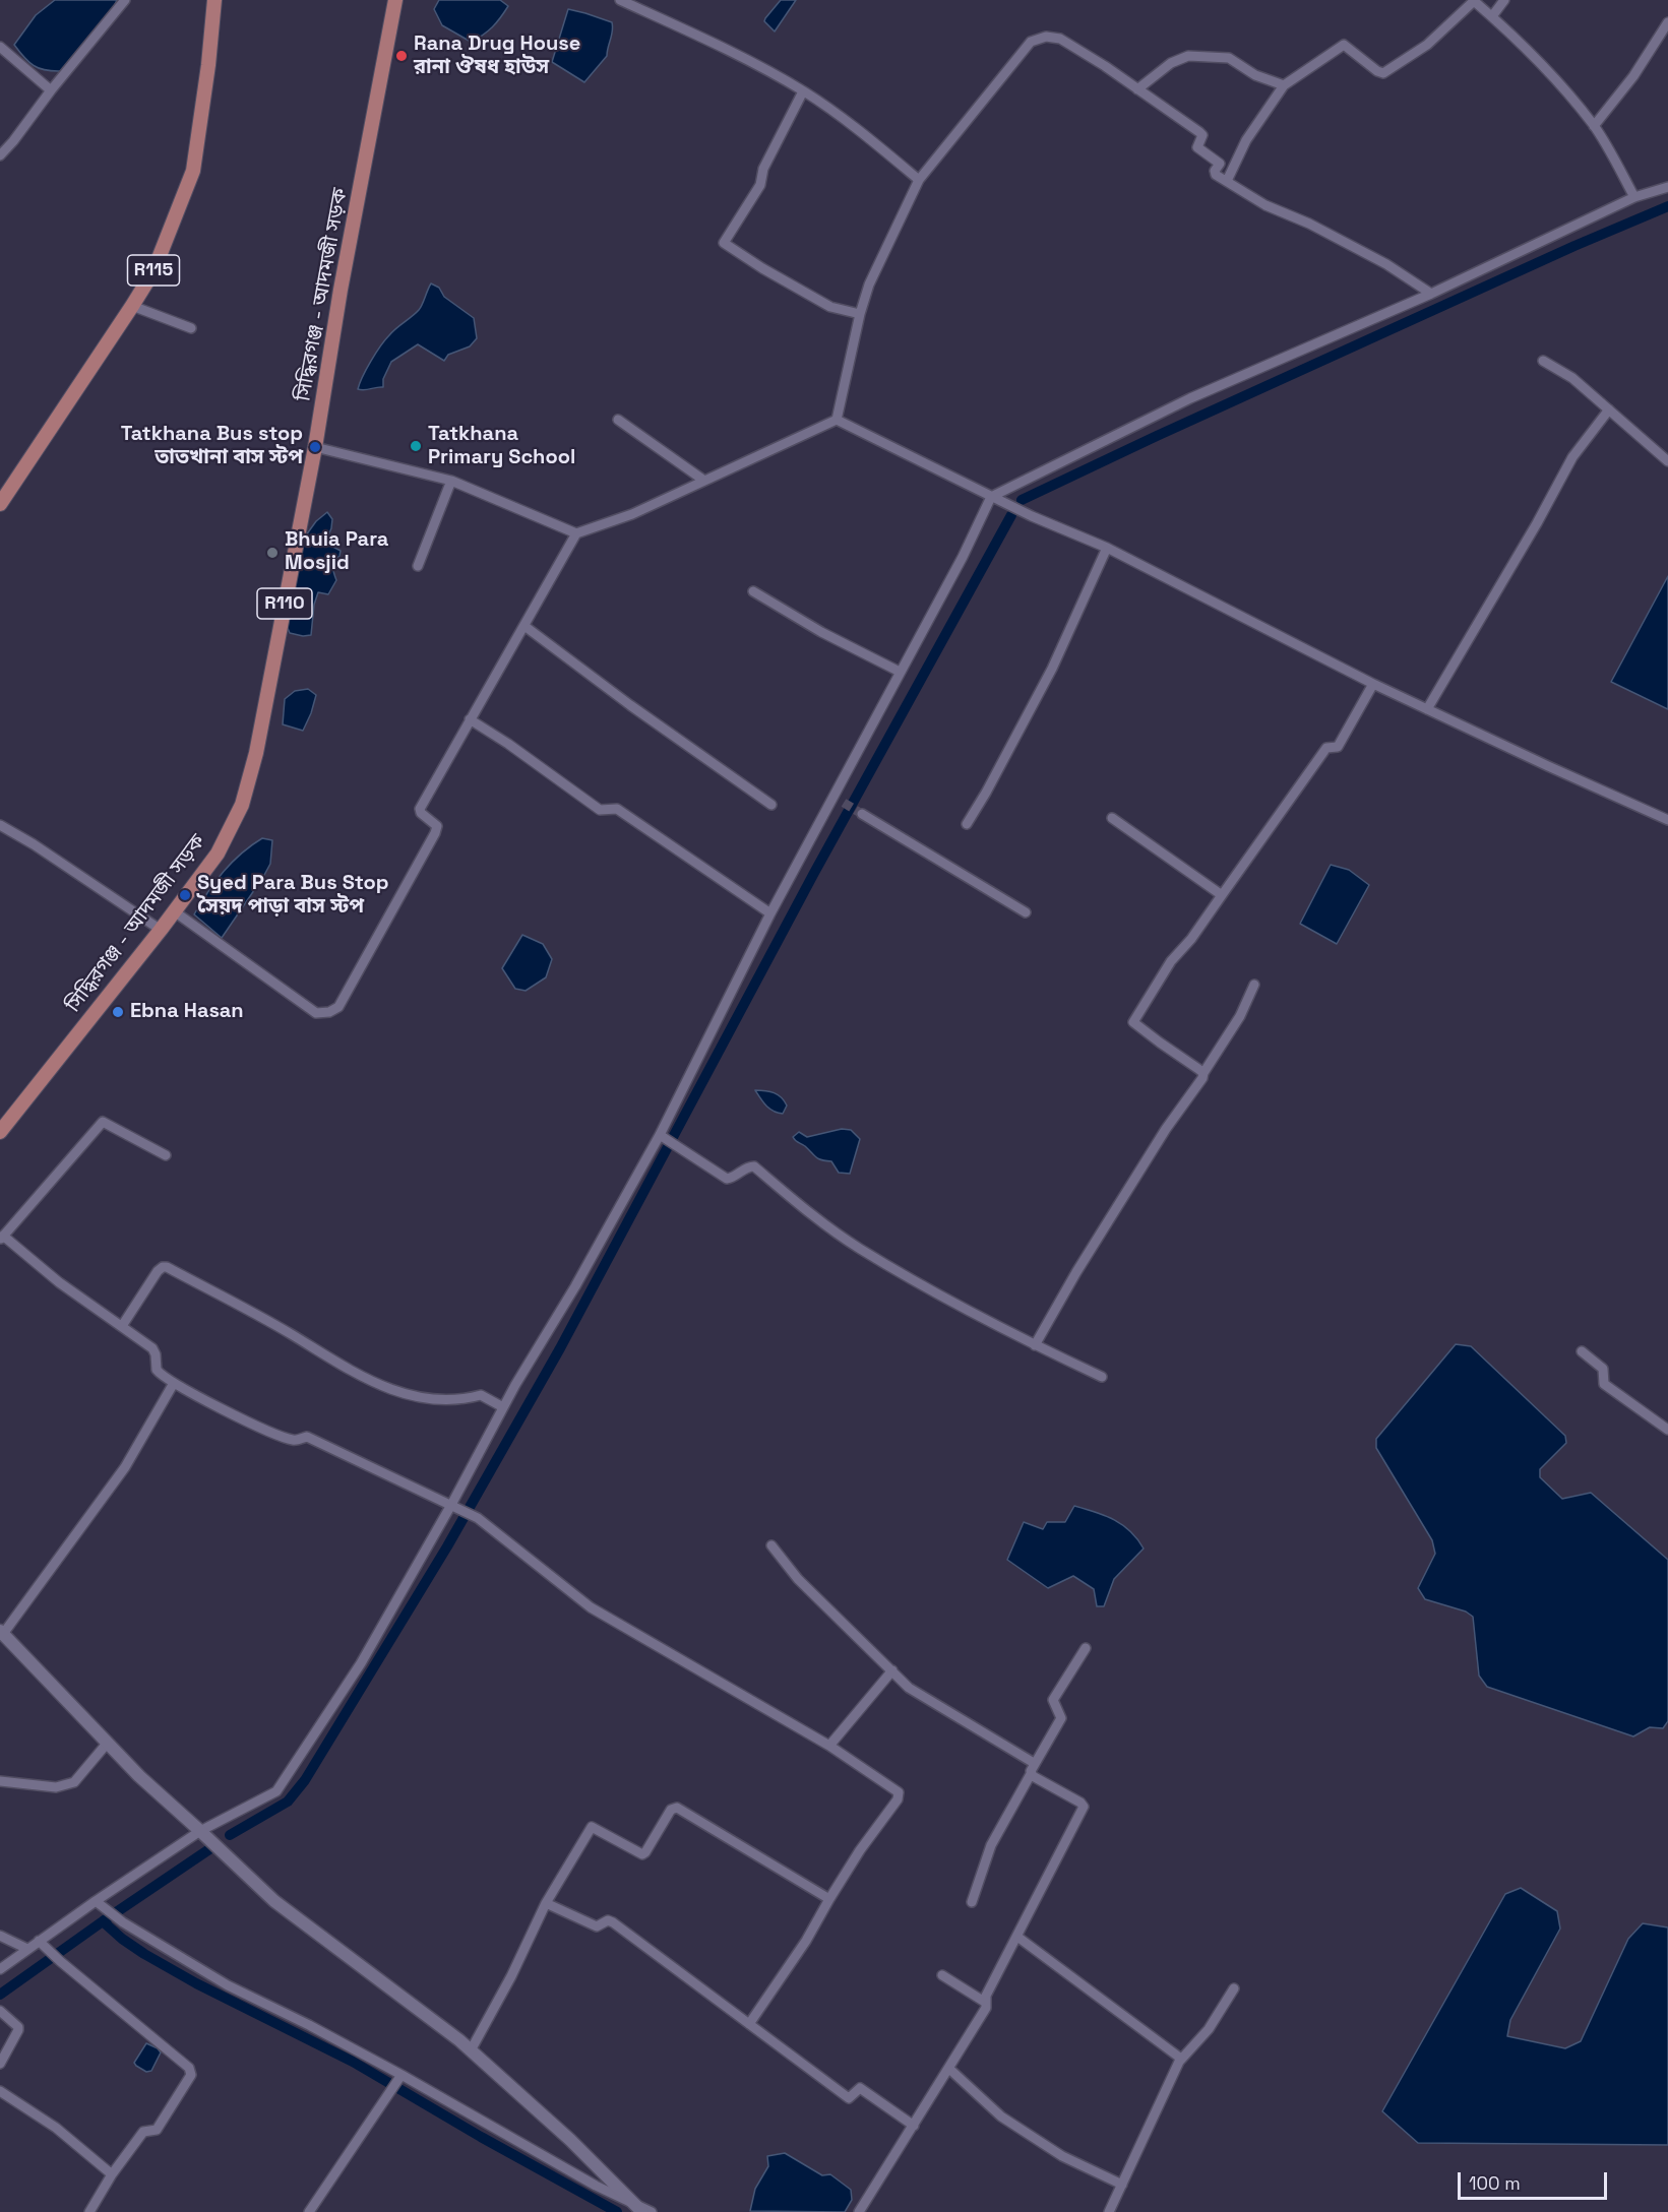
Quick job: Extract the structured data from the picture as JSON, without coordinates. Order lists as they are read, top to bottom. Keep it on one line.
{"streets":{"main road":["R115","সিদ্ধিরগঞ্জ - আদমজী সড়ক","R110"]},"places":["Rana Drug House রানা ঔষধ হাউস","Tatkhana Primary School","Tatkhana Bus stop তাতখানা বাস স্টপ","Bhuia Para Mosjid","Syed Para Bus Stop সৈয়দ পাড়া বাস স্টপ","Ebna Hasan"],"scale_bar":"100 m"}
